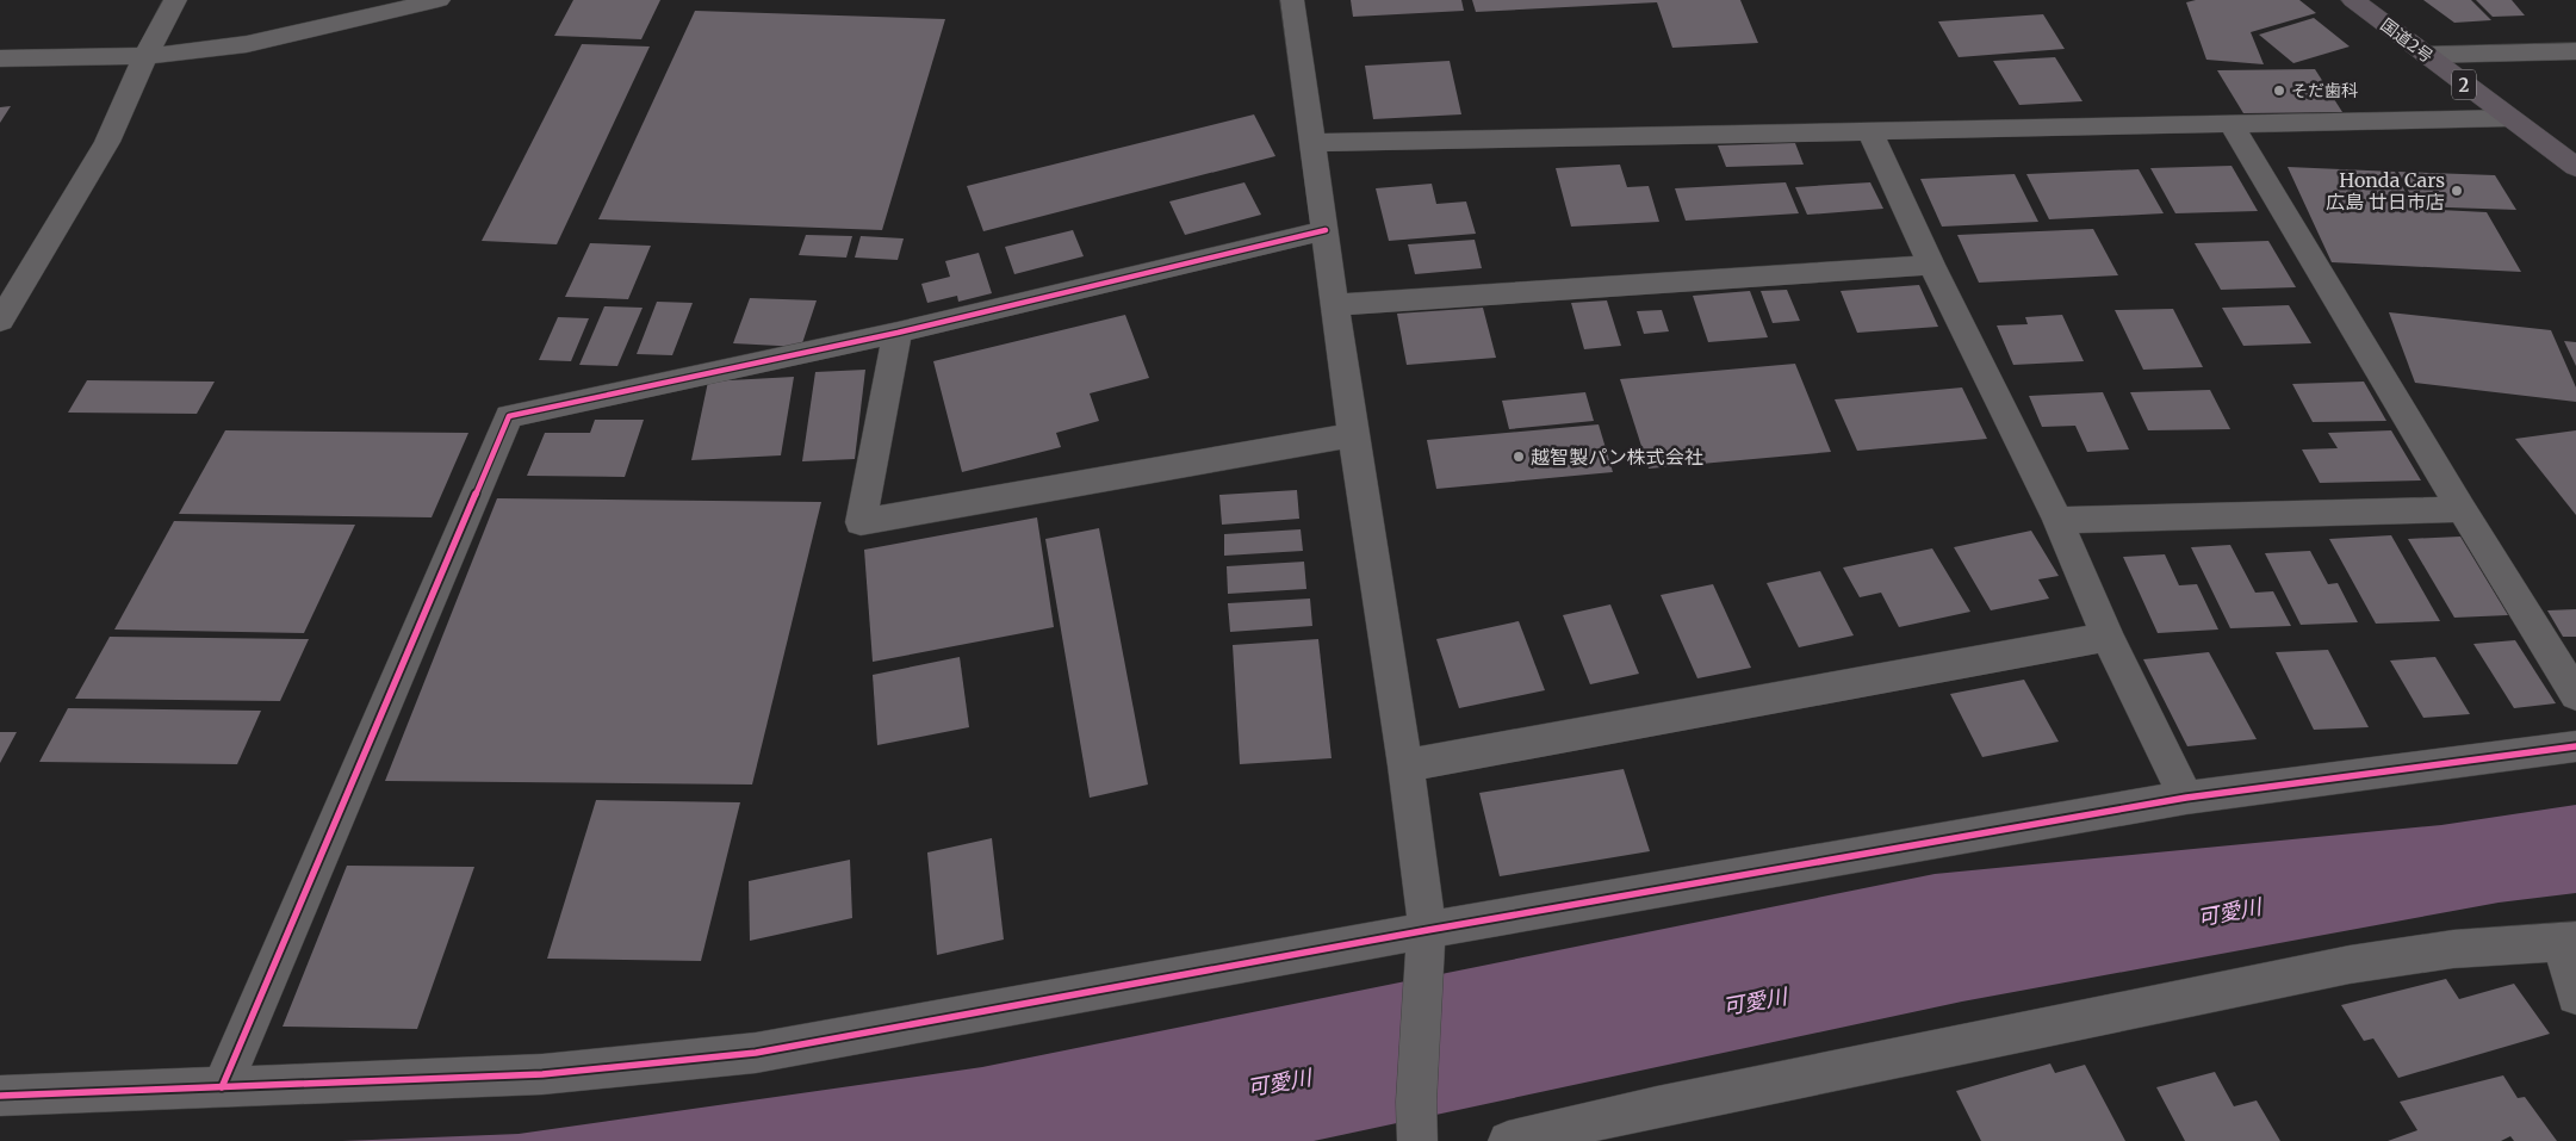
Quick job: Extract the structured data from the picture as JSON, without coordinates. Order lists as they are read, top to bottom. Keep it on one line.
{"streets":{"highway":["国道2号","2"]},"water":["可愛川"],"places":["そだ歯科","Honda Cars 広島 廿日市店","越智製パン株式会社"]}
